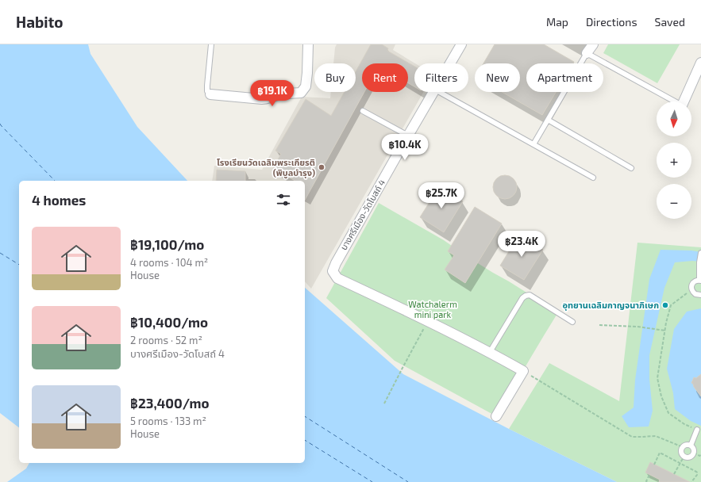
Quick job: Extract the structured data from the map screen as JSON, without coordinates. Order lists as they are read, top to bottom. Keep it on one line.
{"streets":{"street":["บางศรีเมือง-วัดโบสถ์ 4"]},"parks":["Watchalerm mini park"],"places":["โรงเรียนวัดเฉลิมพระเกียรติ (พิบูลบำรุง)","อุทยานเฉลิมกาญจนาภิเษก"],"north":"bottom","page":{"header":"Habito","nav":["Map","Directions","Saved"],"chip":["Buy","Rent","Filters","New","Apartment"],"price":["฿19.1K","฿10.4K","฿25.7K","฿23.4K"],"map_buttons":["+","−"],"heading":"4 homes","list":[{"name":"฿19,100/mo","note":"4 rooms · 104 m² · House"},{"name":"฿10,400/mo","note":"2 rooms · 52 m² · บางศรีเมือง-วัดโบสถ์ 4"},{"name":"฿23,400/mo","note":"5 rooms · 133 m² · House"}]}}
